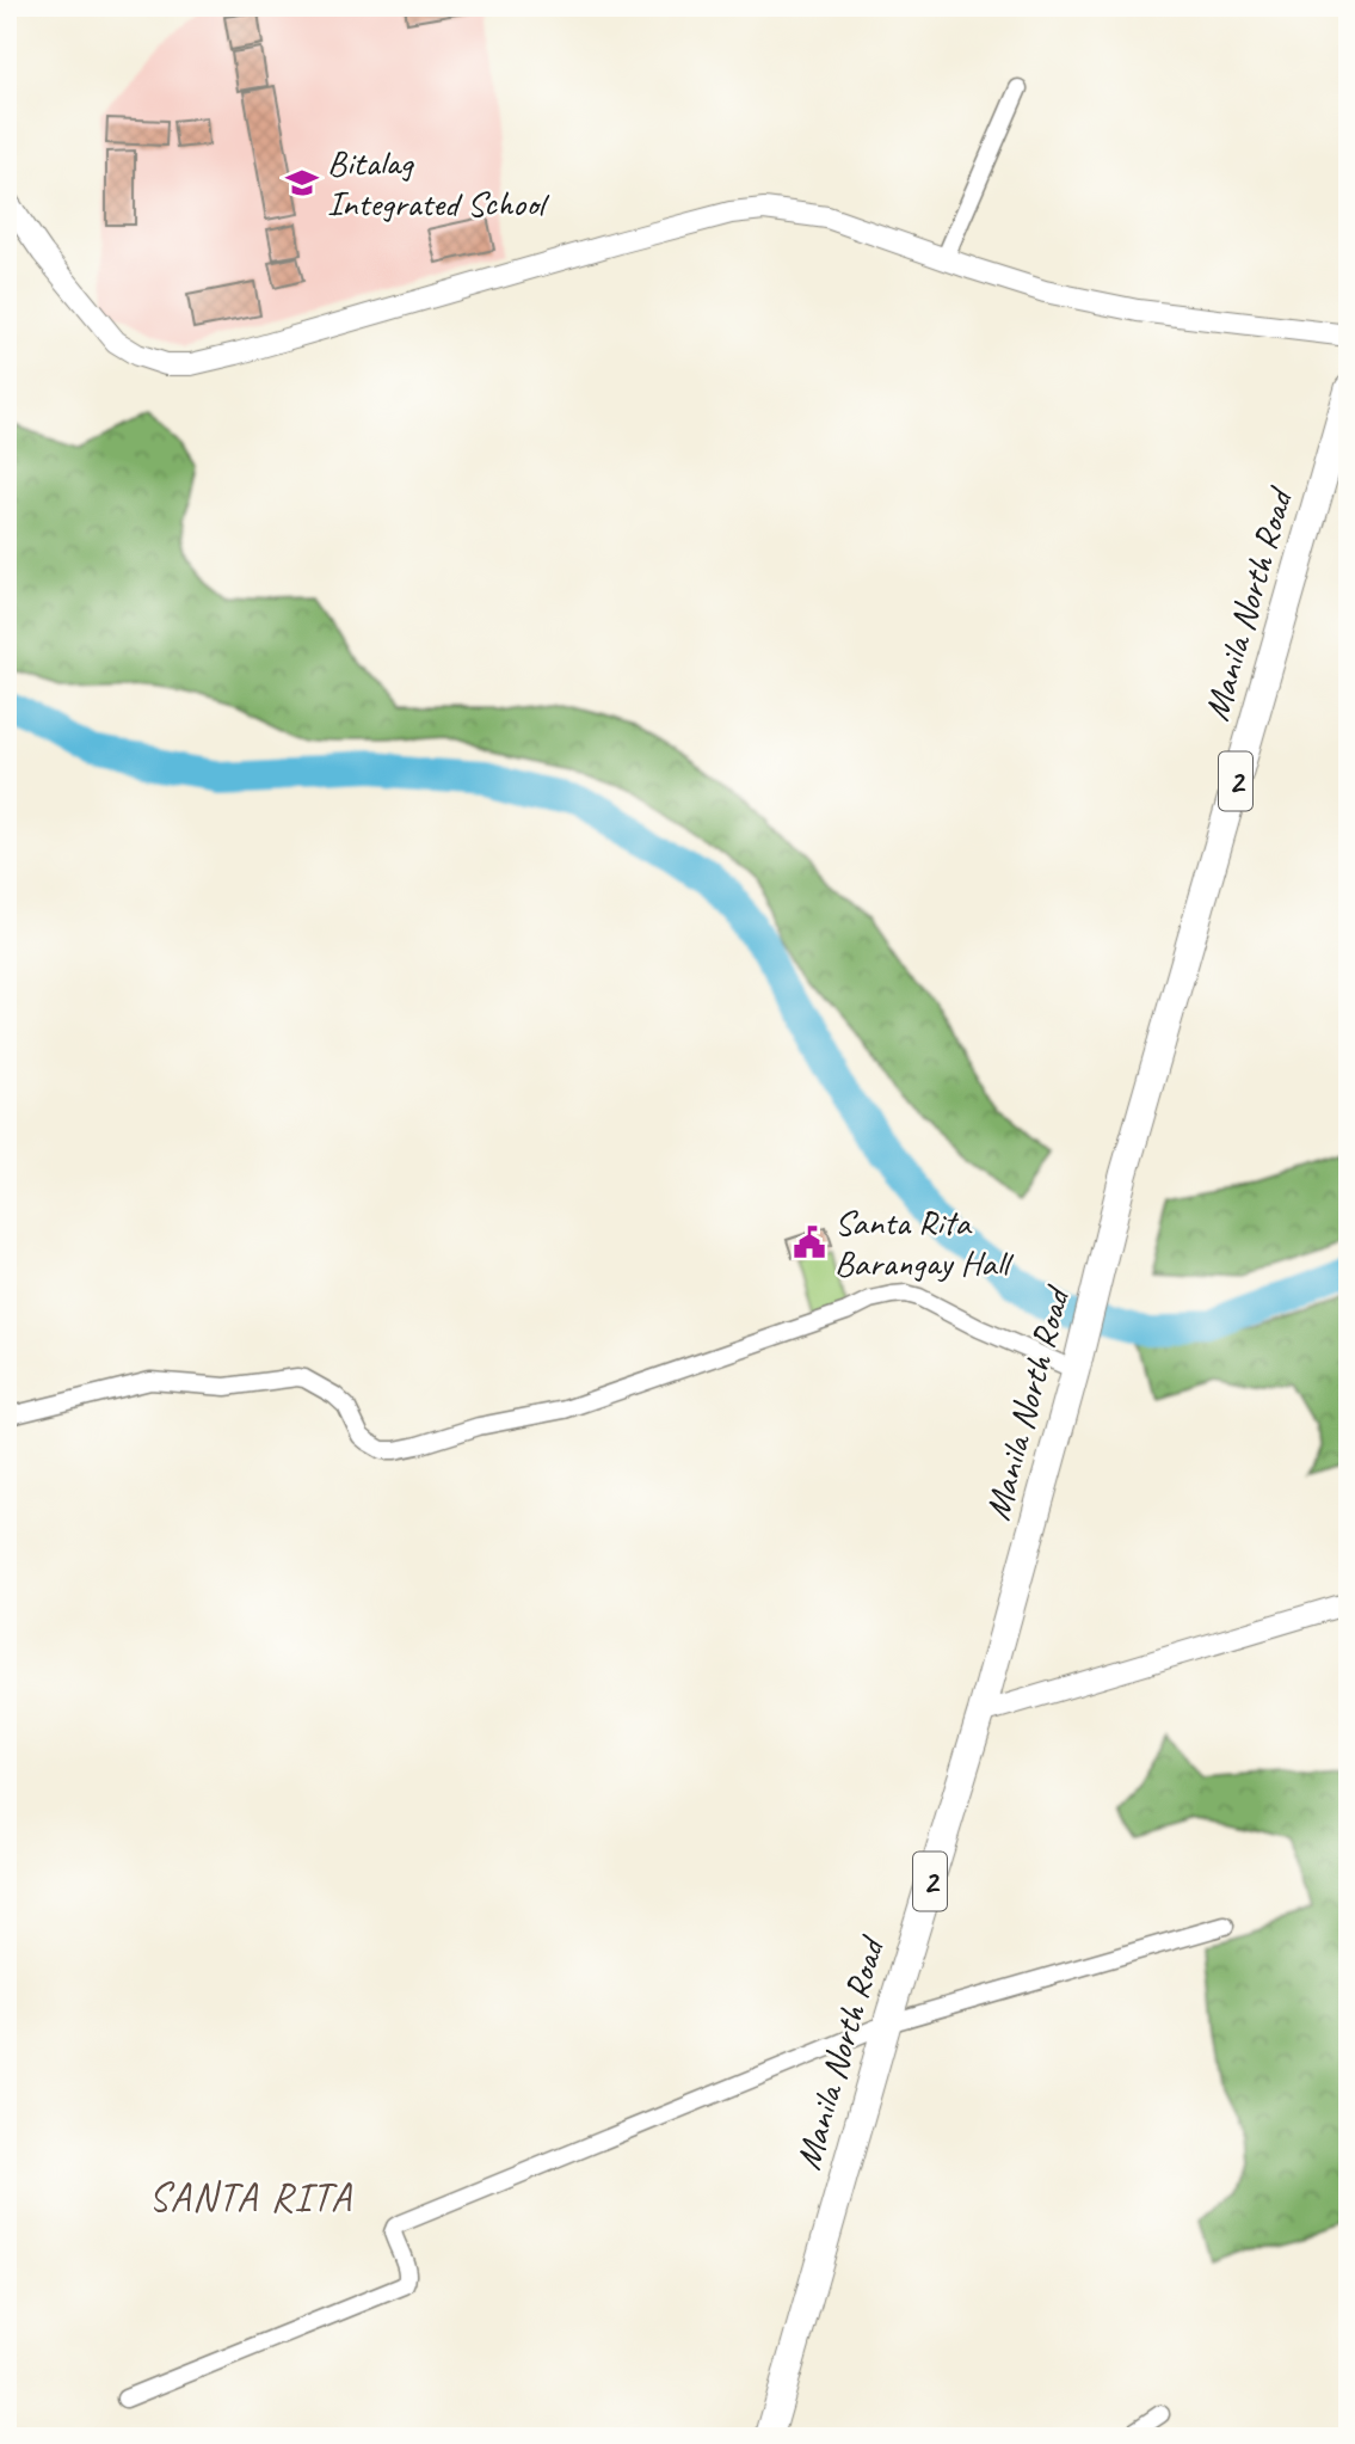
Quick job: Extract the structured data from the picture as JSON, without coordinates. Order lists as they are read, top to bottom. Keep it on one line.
{"streets":{"highway":["Manila North Road","2"]},"districts":["SANTA RITA"],"places":{"school or university":["Bitalag Integrated School"],"public building":["Santa Rita Barangay Hall"]}}
